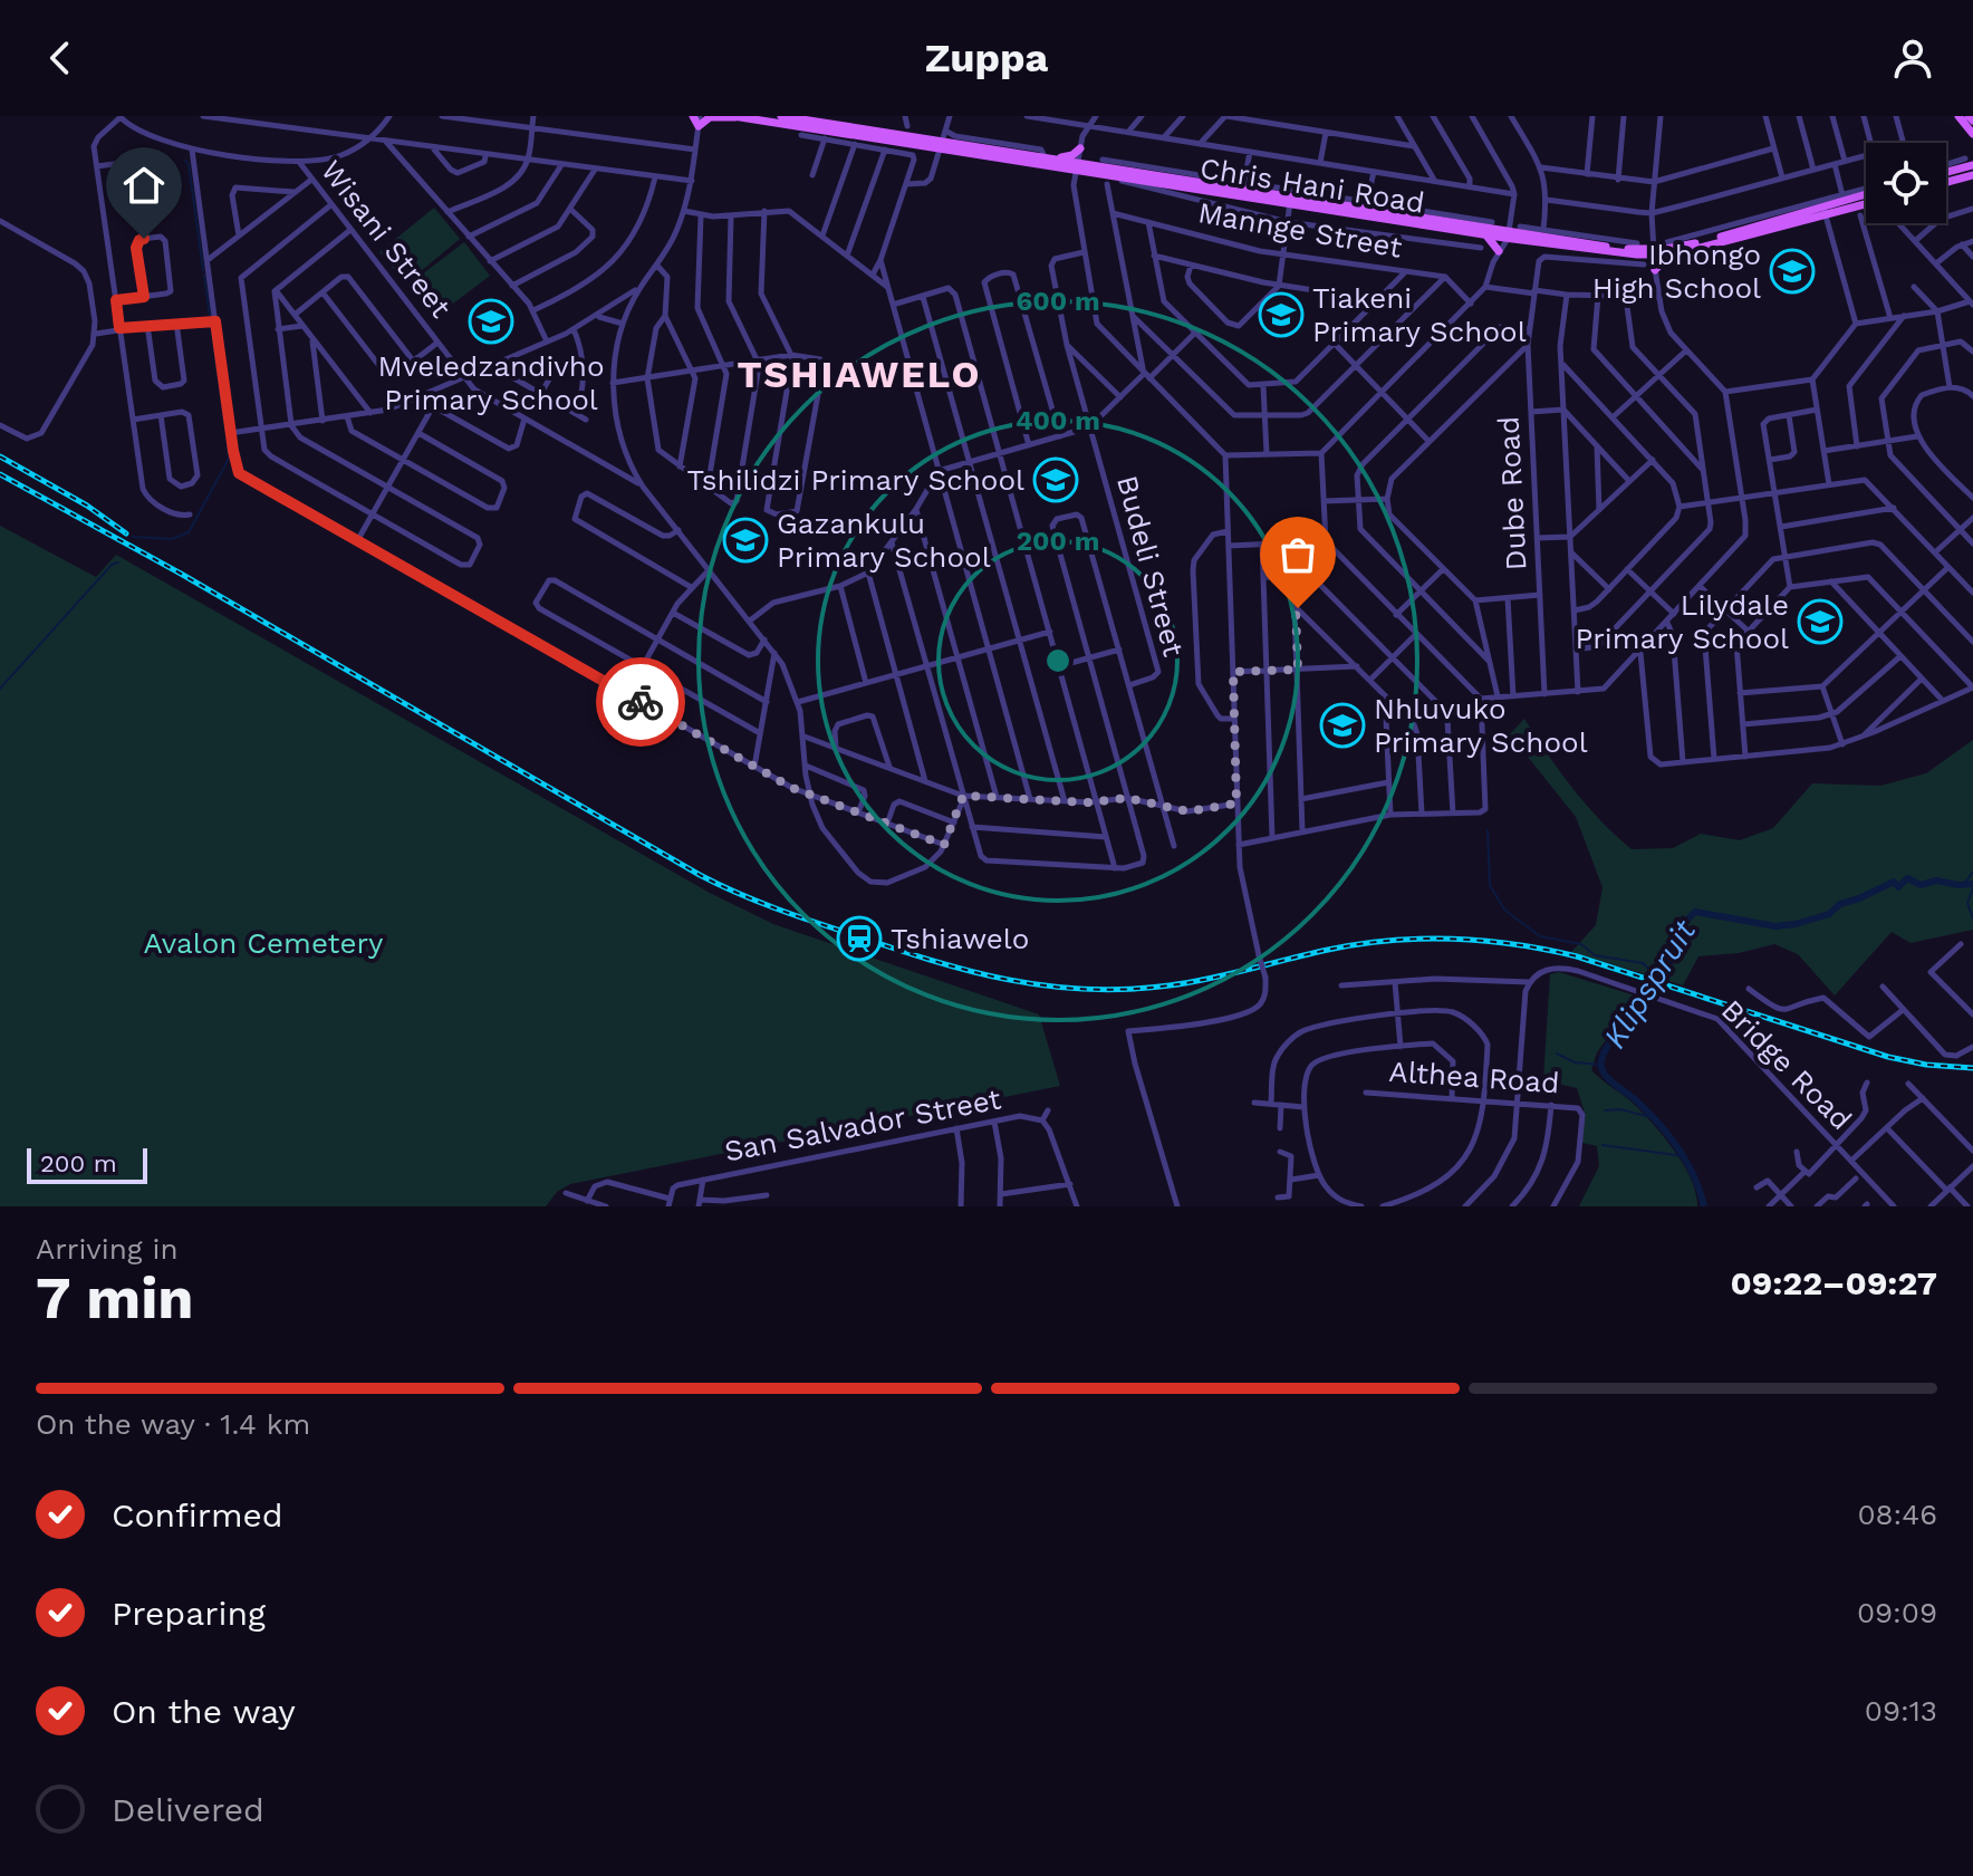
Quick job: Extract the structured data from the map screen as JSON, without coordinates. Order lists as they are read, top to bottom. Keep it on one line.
{"streets":{"main road":["Chris Hani Road"],"street":["Mannge Street","Wisani Street","Dube Road","Budeli Street","Bridge Road","Althea Road","San Salvador Street"]},"districts":["TSHIAWELO"],"water":["Klipspruit"],"parks":["Avalon Cemetery"],"places":{"school or university":["Ibhongo High School","Tiakeni Primary School","Mveledzandivho Primary School","Tshilidzi Primary School","Gazankulu Primary School","Lilydale Primary School","Nhluvuko Primary School"],"station":["Tshiawelo"]},"scale_bar":"200 m","page":{"header":"Zuppa","scale":"200 m","heading":["7 min","Arriving in","09:22–09:27"],"bar":"On the way · 1.4 km","list":[["Confirmed","08:46"],["Preparing","09:09"],["On the way","09:13"],"Delivered"]},"rings":["600 m","400 m","200 m"]}
